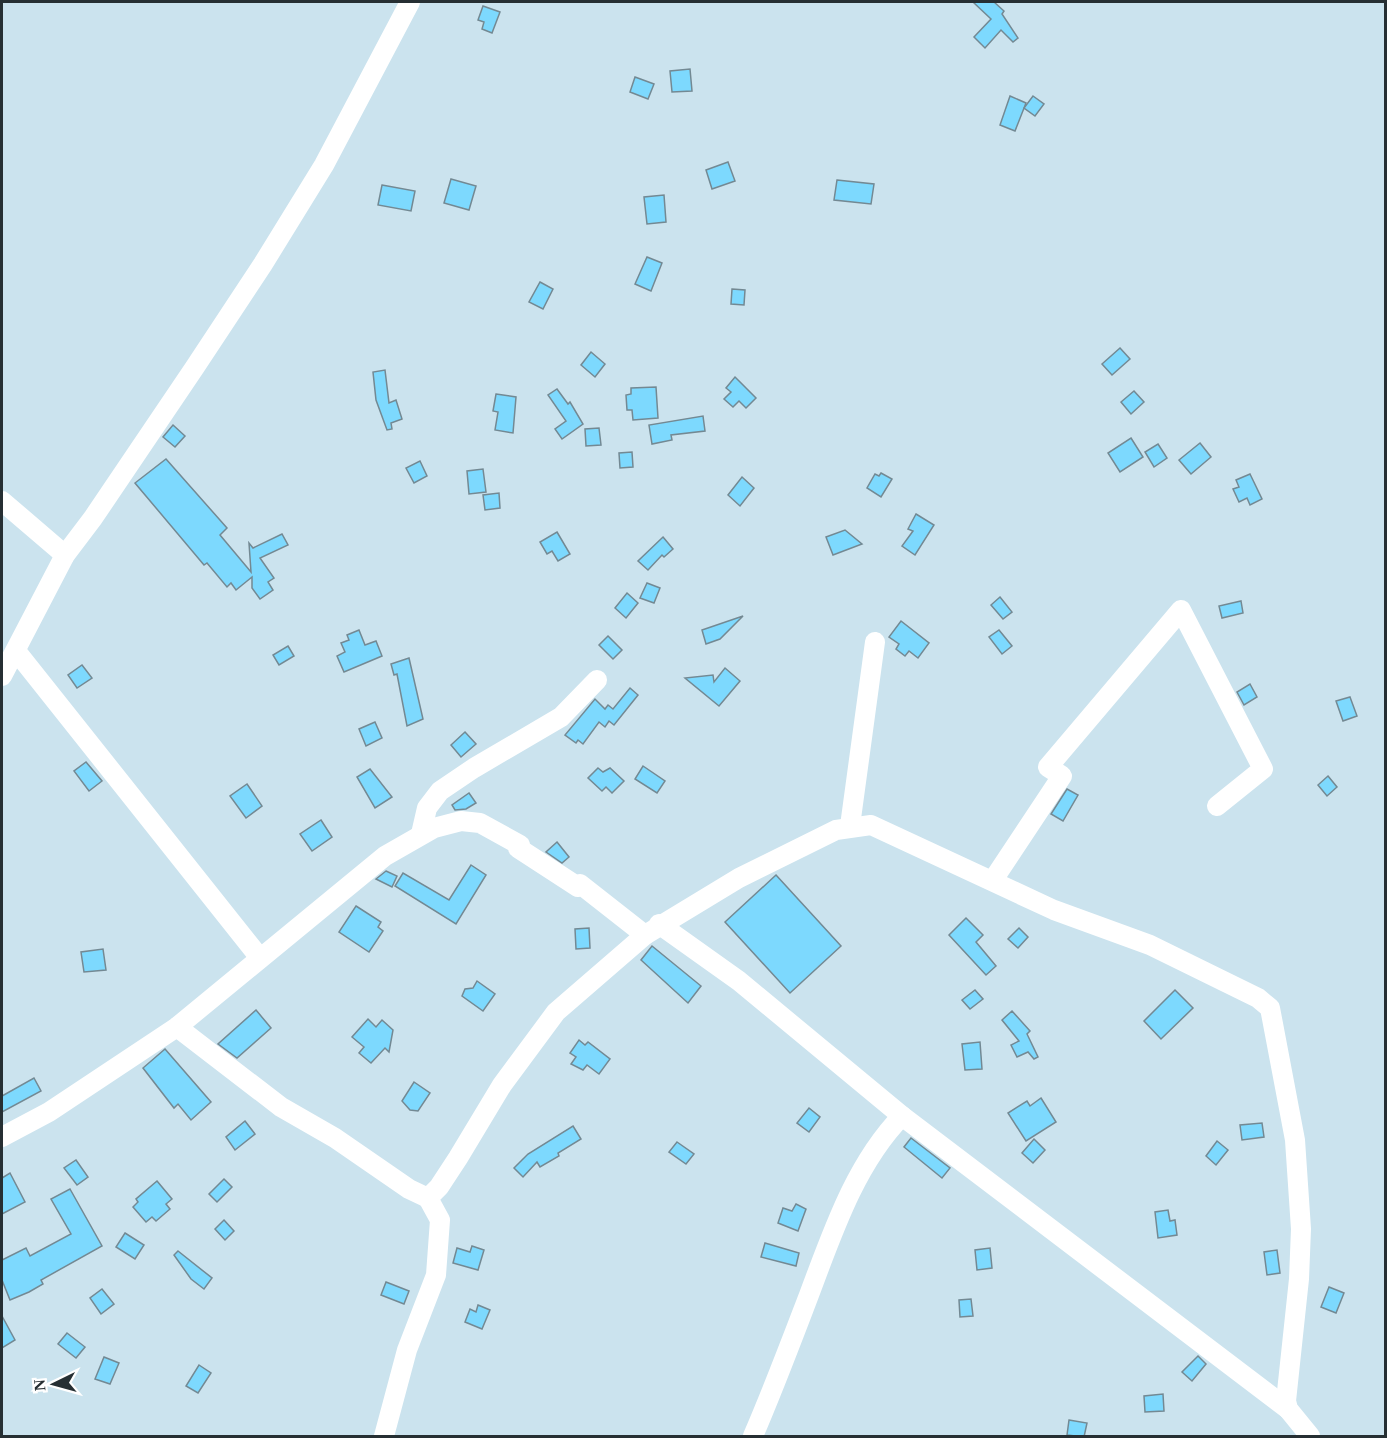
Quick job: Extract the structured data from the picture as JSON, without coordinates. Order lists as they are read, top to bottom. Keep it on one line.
{"north":"left"}
